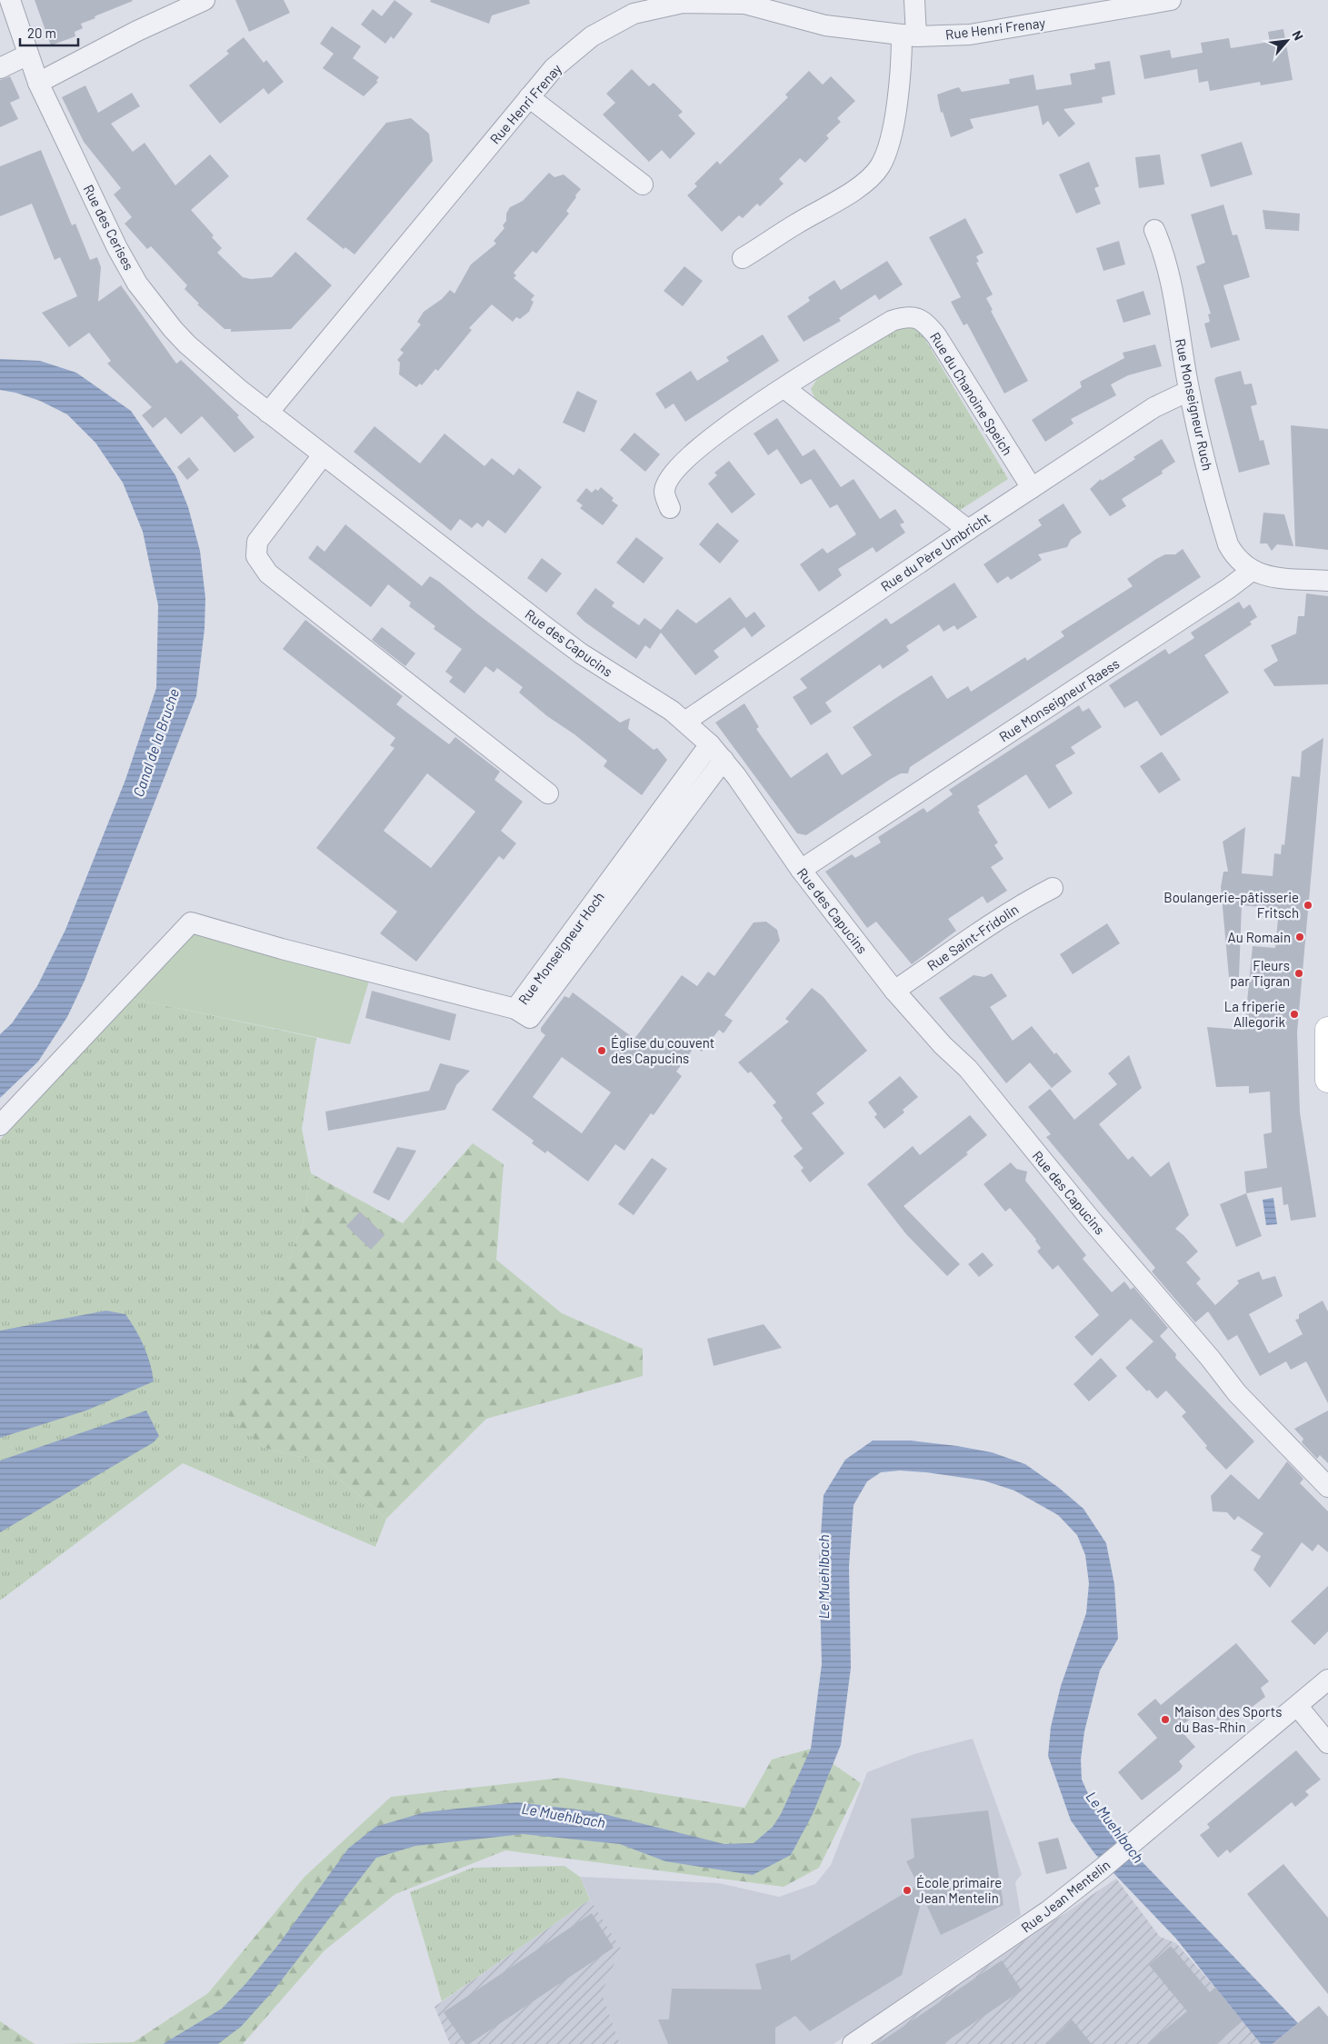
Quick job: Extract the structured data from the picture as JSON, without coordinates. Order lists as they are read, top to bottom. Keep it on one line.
{"streets":{"street":["Rue Henri Frenay","Rue des Cerises","Rue du Chanoine Speich","Rue Monseigneur Ruch","Rue du Père Umbricht","Rue des Capucins","Rue Monseigneur Raess","Rue Saint-Fridolin","Rue Monseigneur Hoch","Rue Jean Mentelin"]},"crossings":[["Rue Henri Frenay","Rue des Cerises"],["Rue Henri Frenay","Rue des Capucins"],["Rue des Cerises","Rue des Capucins"],["Rue du Chanoine Speich","Rue du Père Umbricht"],["Rue Monseigneur Ruch","Rue du Père Umbricht"],["Rue Monseigneur Ruch","Rue Monseigneur Raess"],["Rue du Père Umbricht","Rue des Capucins"],["Rue des Capucins","Rue Monseigneur Raess"],["Rue des Capucins","Rue Saint-Fridolin"],["Rue des Capucins","Rue Monseigneur Hoch"]],"water":["Canal de la Bruche","Le Muehlbach"],"places":["Boulangerie-pâtisserie Fritsch","Au Romain","Fleurs par Tigran","La friperie Allegorik","Église du couvent des Capucins","Maison des Sports du Bas-Rhin","École primaire Jean Mentelin"],"scale_bar":"20 m","north":"top right"}
